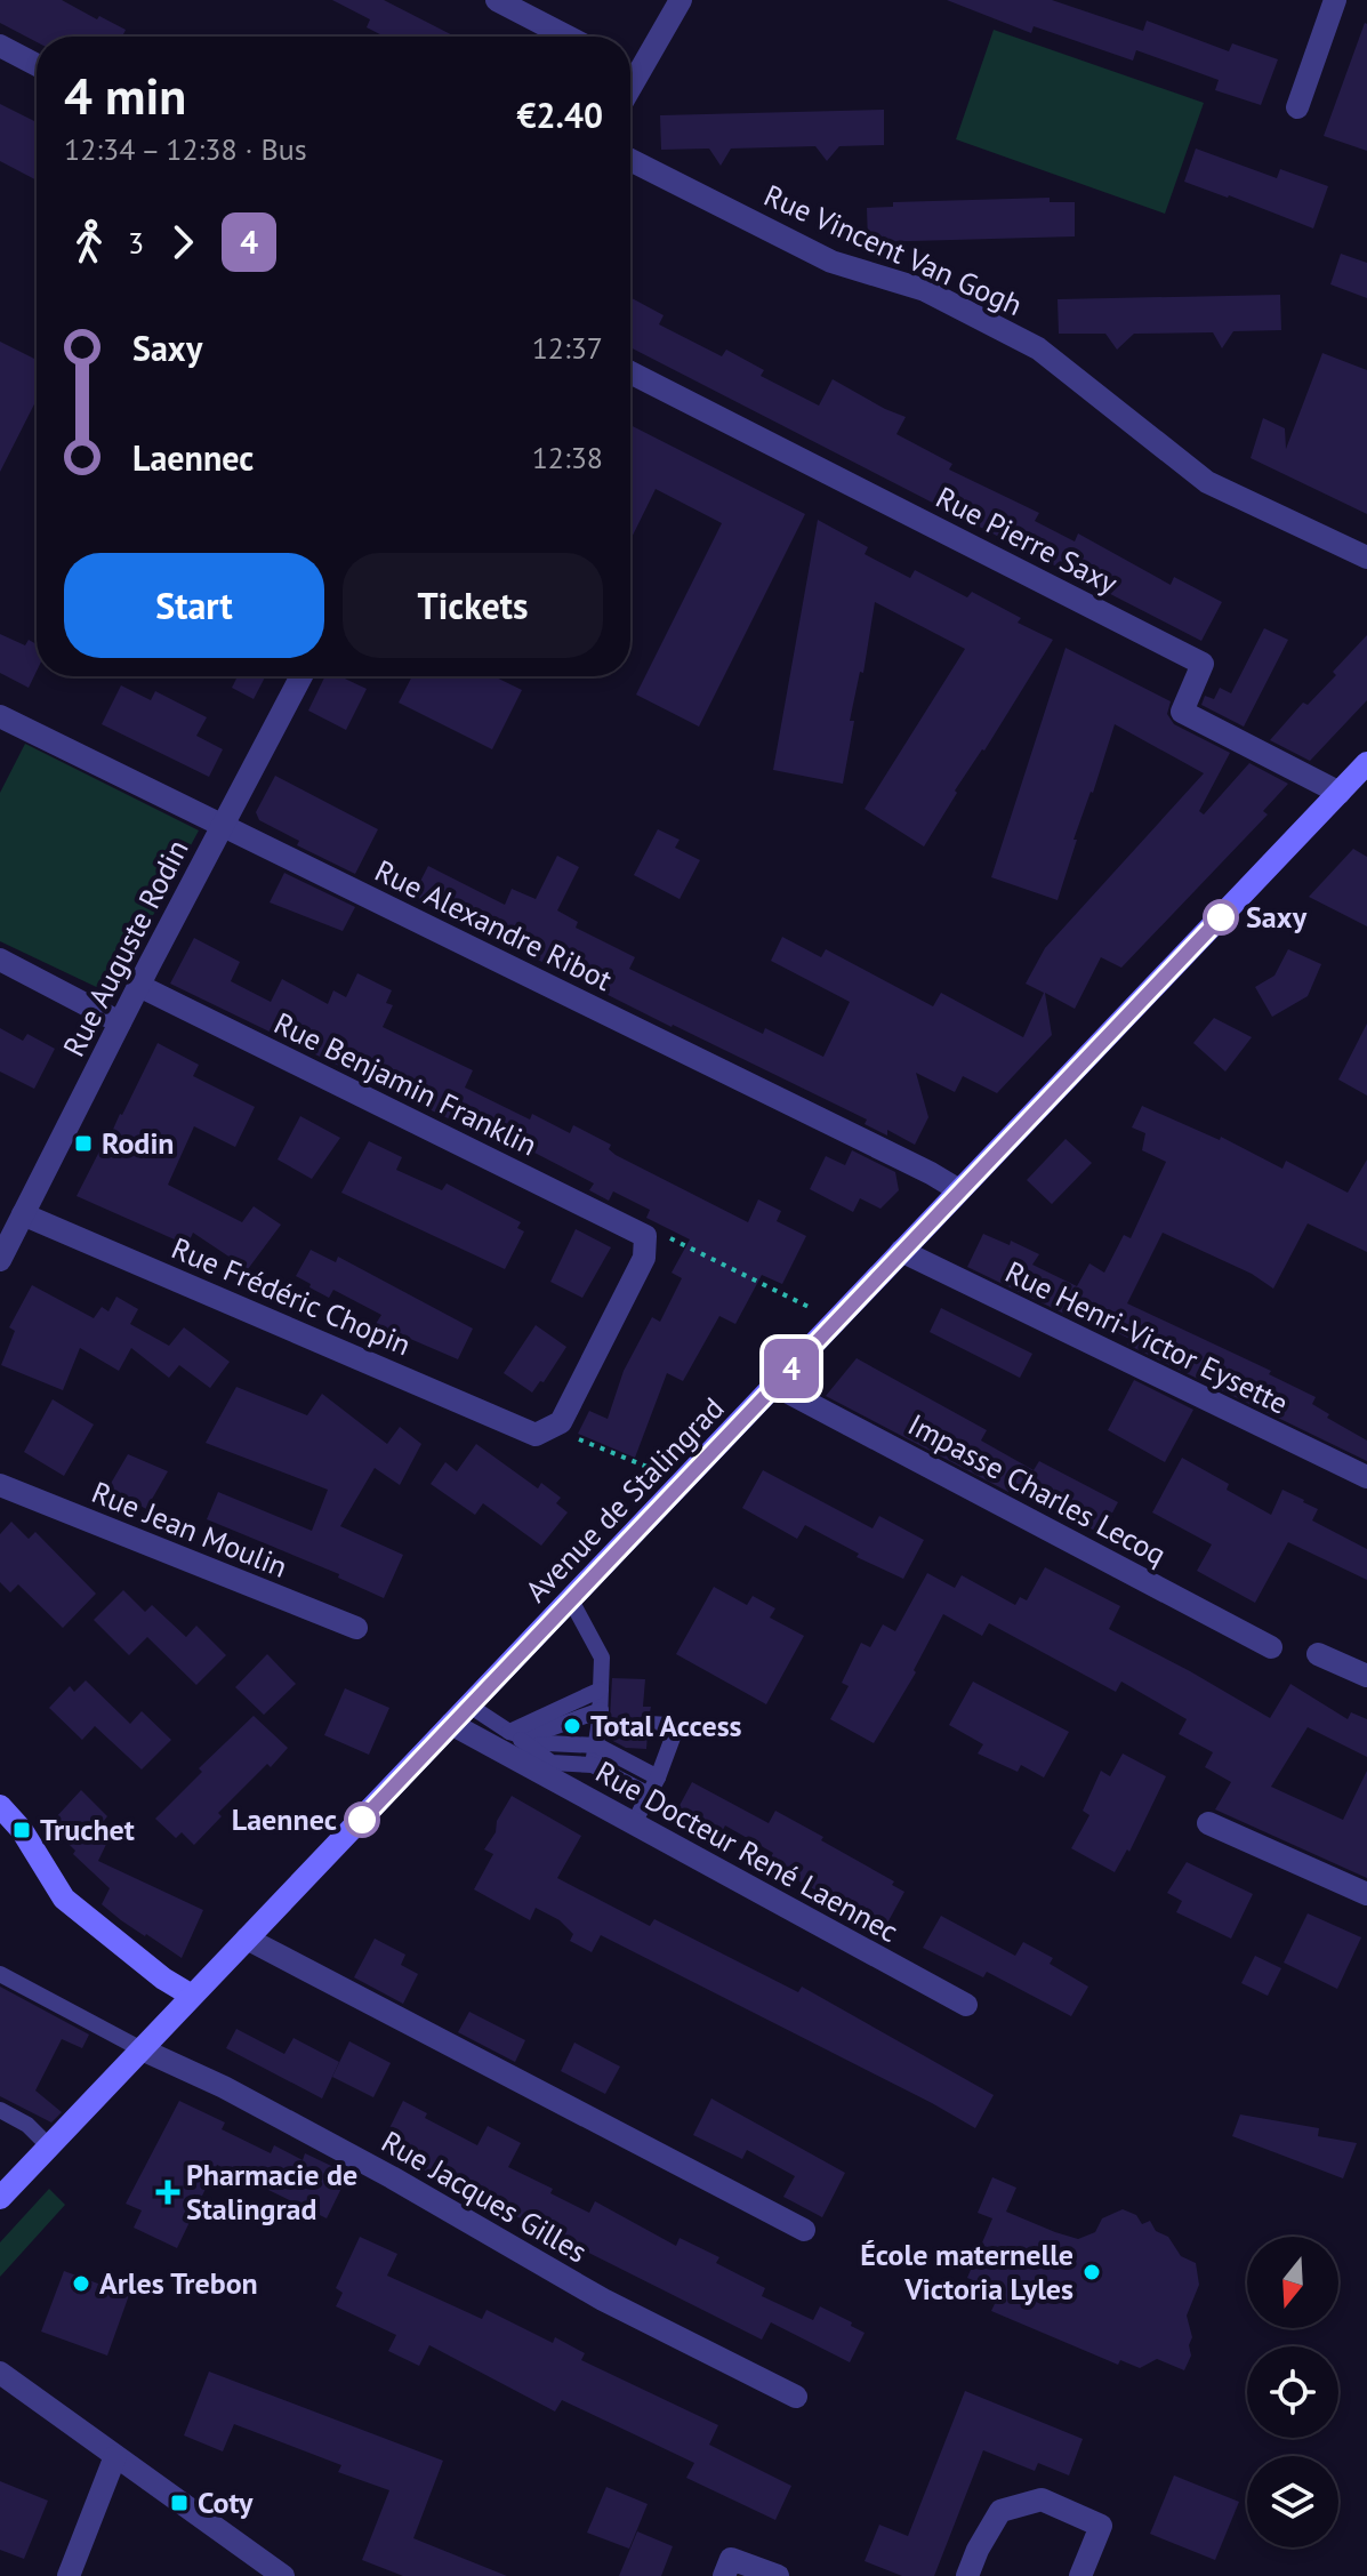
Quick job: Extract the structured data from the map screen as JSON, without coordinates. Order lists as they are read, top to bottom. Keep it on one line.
{"streets":{"main road":["Avenue de Stalingrad"],"street":["Rue Vincent Van Gogh","Rue Pierre Saxy","Rue Alexandre Ribot","Rue Auguste Rodin","Rue Benjamin Franklin","Rue Frédéric Chopin","Rue Henri-Victor Eysette","Impasse Charles Lecoq","Rue Jean Moulin","Rue Docteur René Laennec","Rue Jacques Gilles"]},"crossings":[["Rue Pierre Saxy","Avenue de Stalingrad"],["Rue Alexandre Ribot","Rue Auguste Rodin"],["Rue Alexandre Ribot","Avenue de Stalingrad"],["Rue Auguste Rodin","Rue Benjamin Franklin"],["Rue Auguste Rodin","Rue Frédéric Chopin"],["Rue Henri-Victor Eysette","Avenue de Stalingrad"],["Impasse Charles Lecoq","Avenue de Stalingrad"],["Avenue de Stalingrad","Rue Docteur René Laennec"],["Avenue de Stalingrad","Rue Jacques Gilles"]],"places":{"other":["Saxy","Total Access","Laennec","École maternelle Victoria Lyles","Arles Trebon"],"transit":["Rodin","Truchet","Coty"],"health":["Pharmacie de Stalingrad"]},"lines":["bus line 4"],"north":"bottom","page":{"on_map":"4","heading":["4 min","12:34 – 12:38 · Bus","€2.40"],"legs":["3","4"],"list":[{"name":"Saxy","value":"12:37"},{"name":"Laennec","value":"12:38"}],"buttons":["Start","Tickets"]}}
